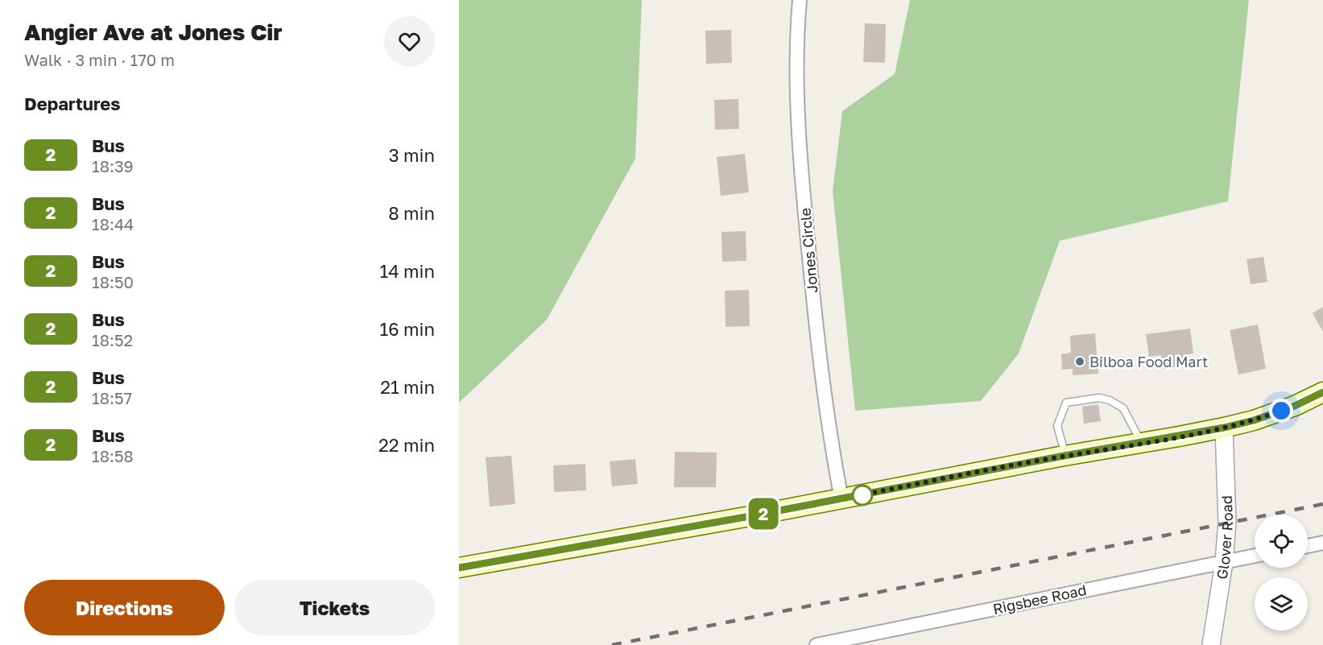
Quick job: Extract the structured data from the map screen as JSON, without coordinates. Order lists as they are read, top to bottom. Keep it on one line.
{"streets":{"street":["Jones Circle","Glover Road","Rigsbee Road"]},"crossings":[["Glover Road","Rigsbee Road"]],"places":["Bilboa Food Mart"],"lines":["bus line 2"],"page":{"heading":[["Angier Ave at Jones Cir","Walk · 3 min · 170 m"],"Departures"],"on_map":"2","list":[{"mark":"2","name":"Bus","note":"18:39","value":"3 min"},{"mark":"2","name":"Bus","note":"18:44","value":"8 min"},{"mark":"2","name":"Bus","note":"18:50","value":"14 min"},{"mark":"2","name":"Bus","note":"18:52","value":"16 min"},{"mark":"2","name":"Bus","note":"18:57","value":"21 min"},{"mark":"2","name":"Bus","note":"18:58","value":"22 min"}],"buttons":["Directions","Tickets"]}}
